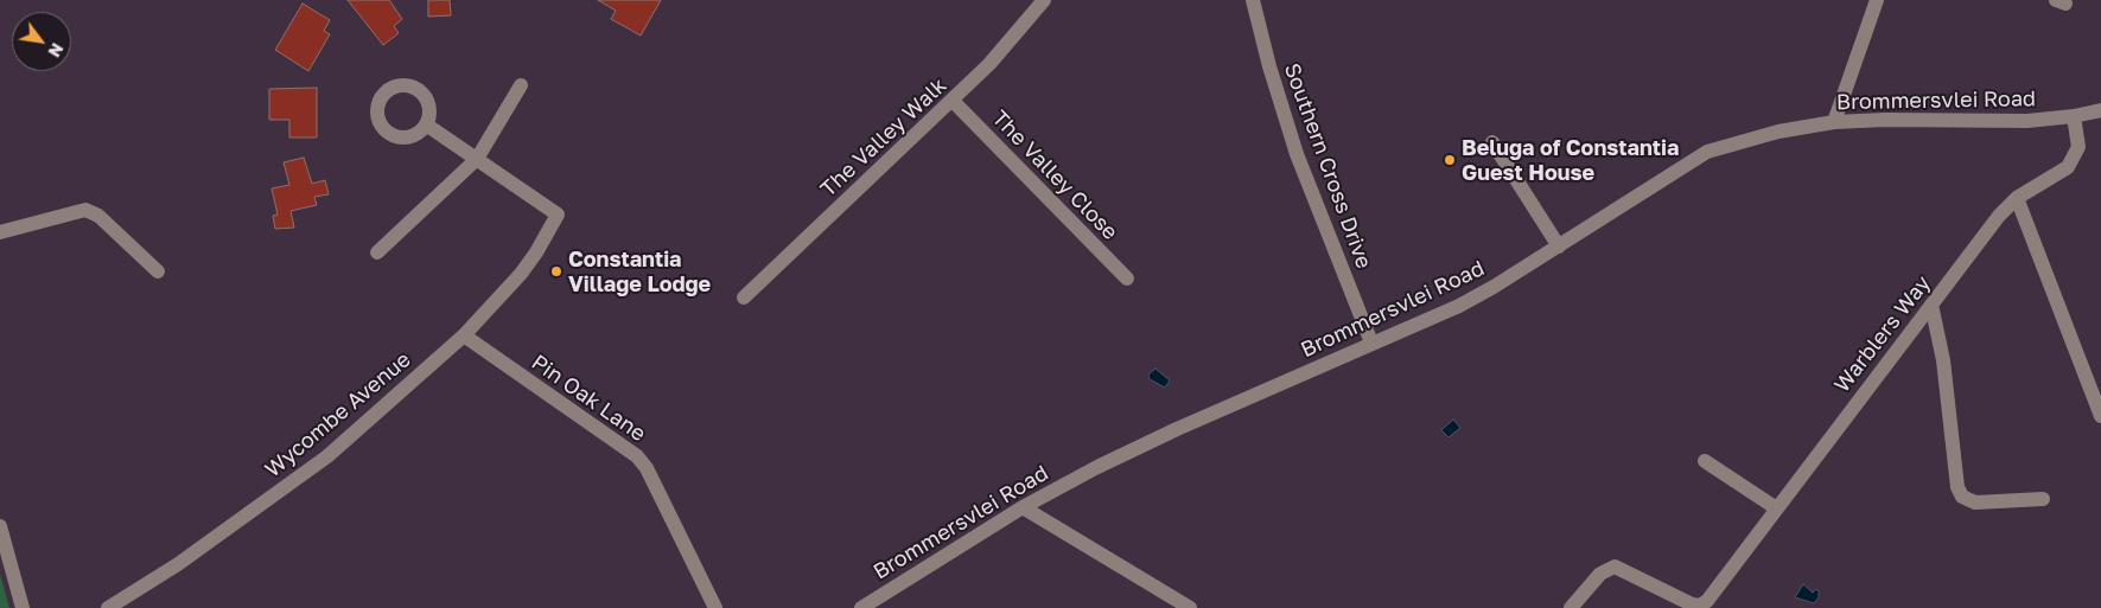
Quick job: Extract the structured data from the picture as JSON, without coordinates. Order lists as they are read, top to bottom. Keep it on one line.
{"streets":{"street":["Brommersvlei Road","The Valley Walk","Southern Cross Drive","The Valley Close","Warblers Way","Pin Oak Lane","Wycombe Avenue"]},"crossings":[["Brommersvlei Road","Southern Cross Drive"],["Brommersvlei Road","Warblers Way"],["The Valley Walk","The Valley Close"],["Pin Oak Lane","Wycombe Avenue"]],"places":["Beluga of Constantia Guest House","Constantia Village Lodge"],"north":"bottom right"}
